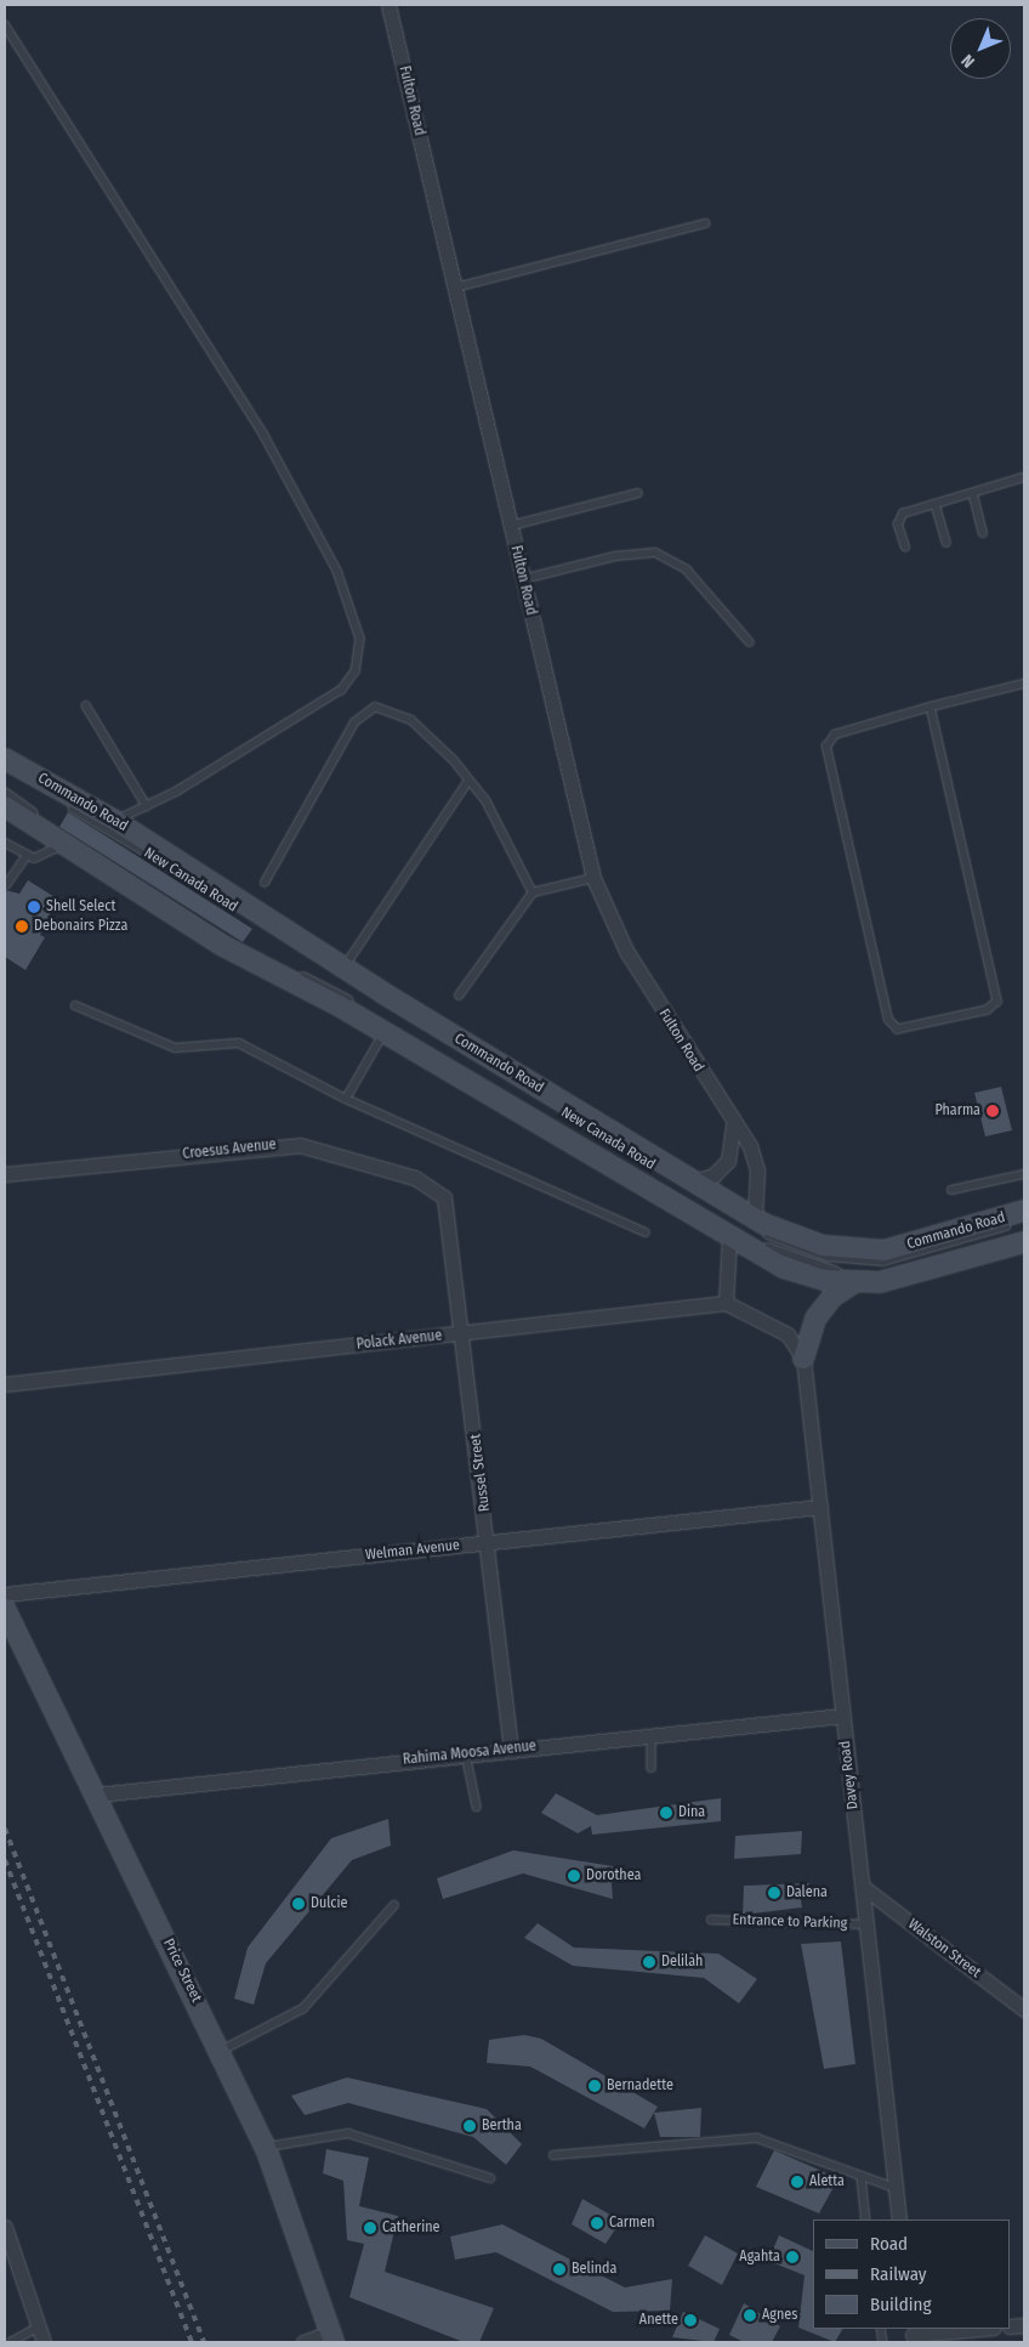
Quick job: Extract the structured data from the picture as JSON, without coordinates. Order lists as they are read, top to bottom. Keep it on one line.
{"streets":{"main road":["Commando Road","Price Street"],"street":["Fulton Road","Croesus Avenue","Polack Avenue","Russel Street","Welman Avenue","Rahima Moosa Avenue","Davey Road","Walston Street"],"lane":["New Canada Road","Entrance to Parking"]},"crossings":[["Fulton Road","Commando Road"],["Croesus Avenue","Russel Street"],["Polack Avenue","Russel Street"],["Polack Avenue","Davey Road"],["Russel Street","Welman Avenue"],["Russel Street","Rahima Moosa Avenue"],["Welman Avenue","Davey Road"],["Rahima Moosa Avenue","Davey Road"],["Rahima Moosa Avenue","Price Street"],["Davey Road","Entrance to Parking"],["Davey Road","Walston Street"]],"places":["Shell Select","Debonairs Pizza","Pharma","Dina","Dorothea","Dalena","Dulcie","Delilah","Bernadette","Bertha","Aletta","Carmen","Catherine","Agahta","Belinda","Agnes","Anette"],"legend":["Road","Railway","Building"],"north":"bottom left"}
